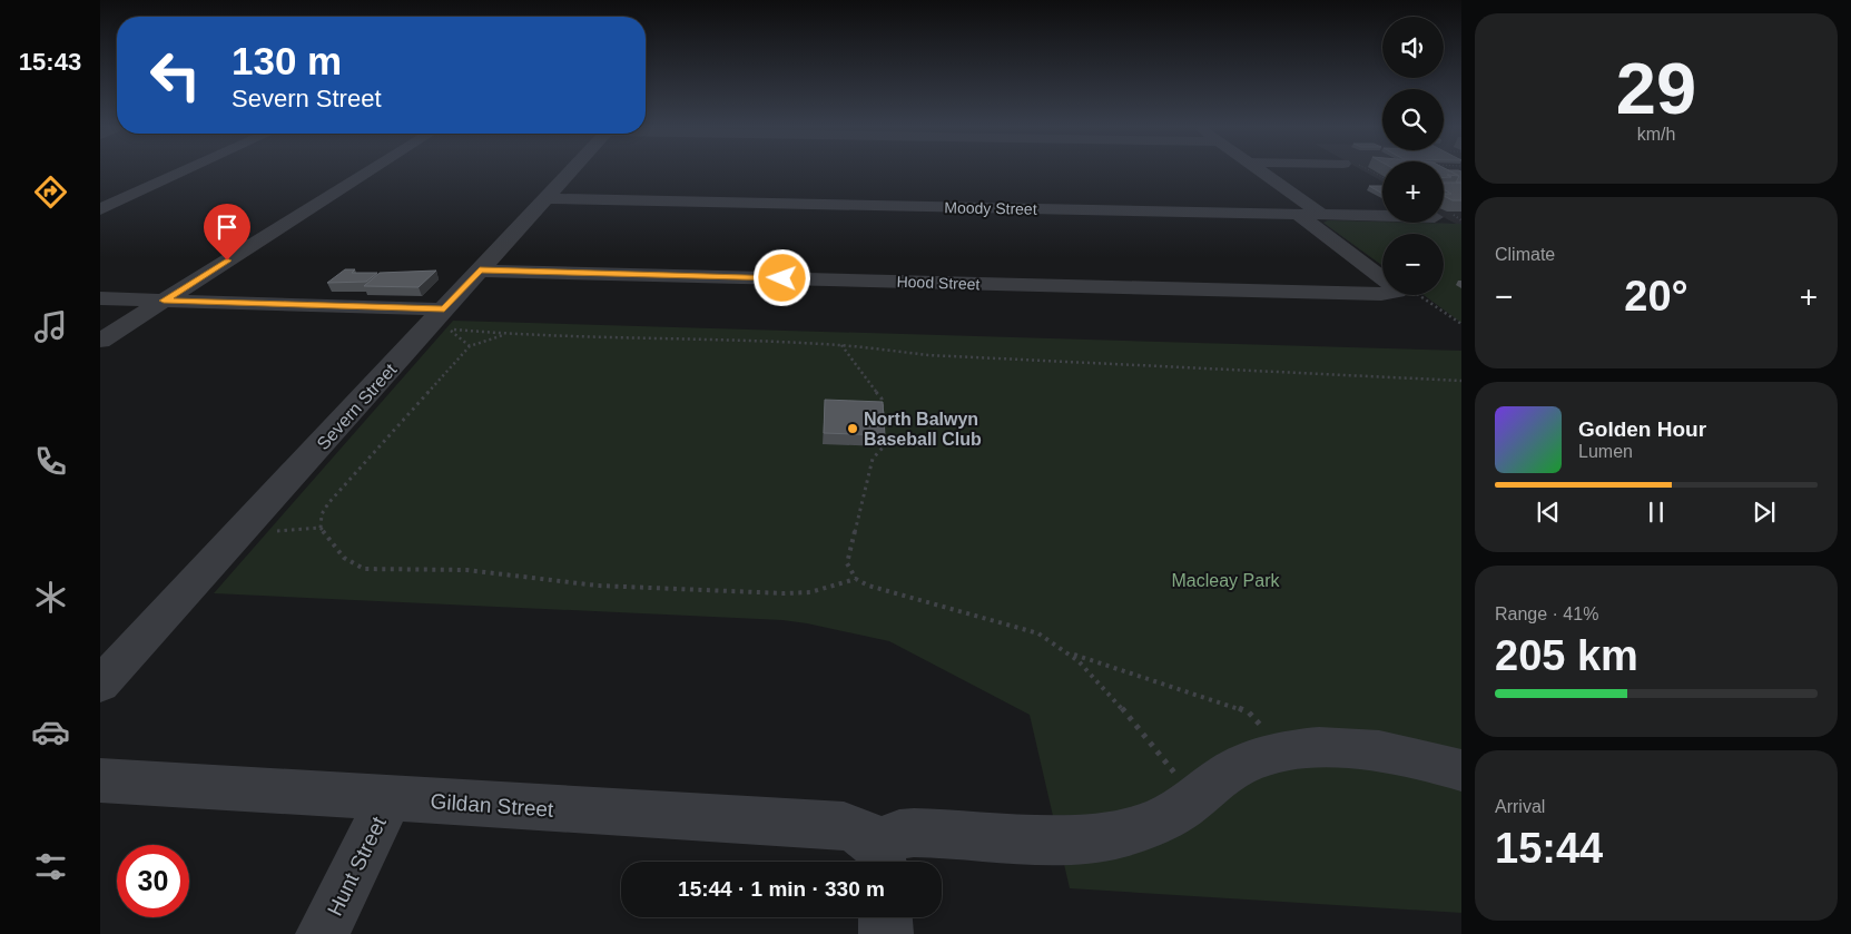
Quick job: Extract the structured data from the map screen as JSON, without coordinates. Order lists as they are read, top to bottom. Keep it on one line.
{"streets":{"street":["Moody Street","Hood Street","Severn Street","Gildan Street","Hunt Street"]},"crossings":[["Moody Street","Severn Street"],["Hood Street","Severn Street"],["Gildan Street","Hunt Street"]],"parks":["Macleay Park"],"places":["North Balwyn Baseball Club"],"page":{"tabs":"15:43","tile":[["29","km/h"],"Climate",["Range · 41%","205 km"],["Arrival","15:44"]],"map_buttons":["+","−"],"turn":["130 m","Severn Street"],"heat":["−","20°","+"],"song":["Golden Hour","Lumen"],"limit":"30","trip":"15:44 · 1 min · 330 m"}}
